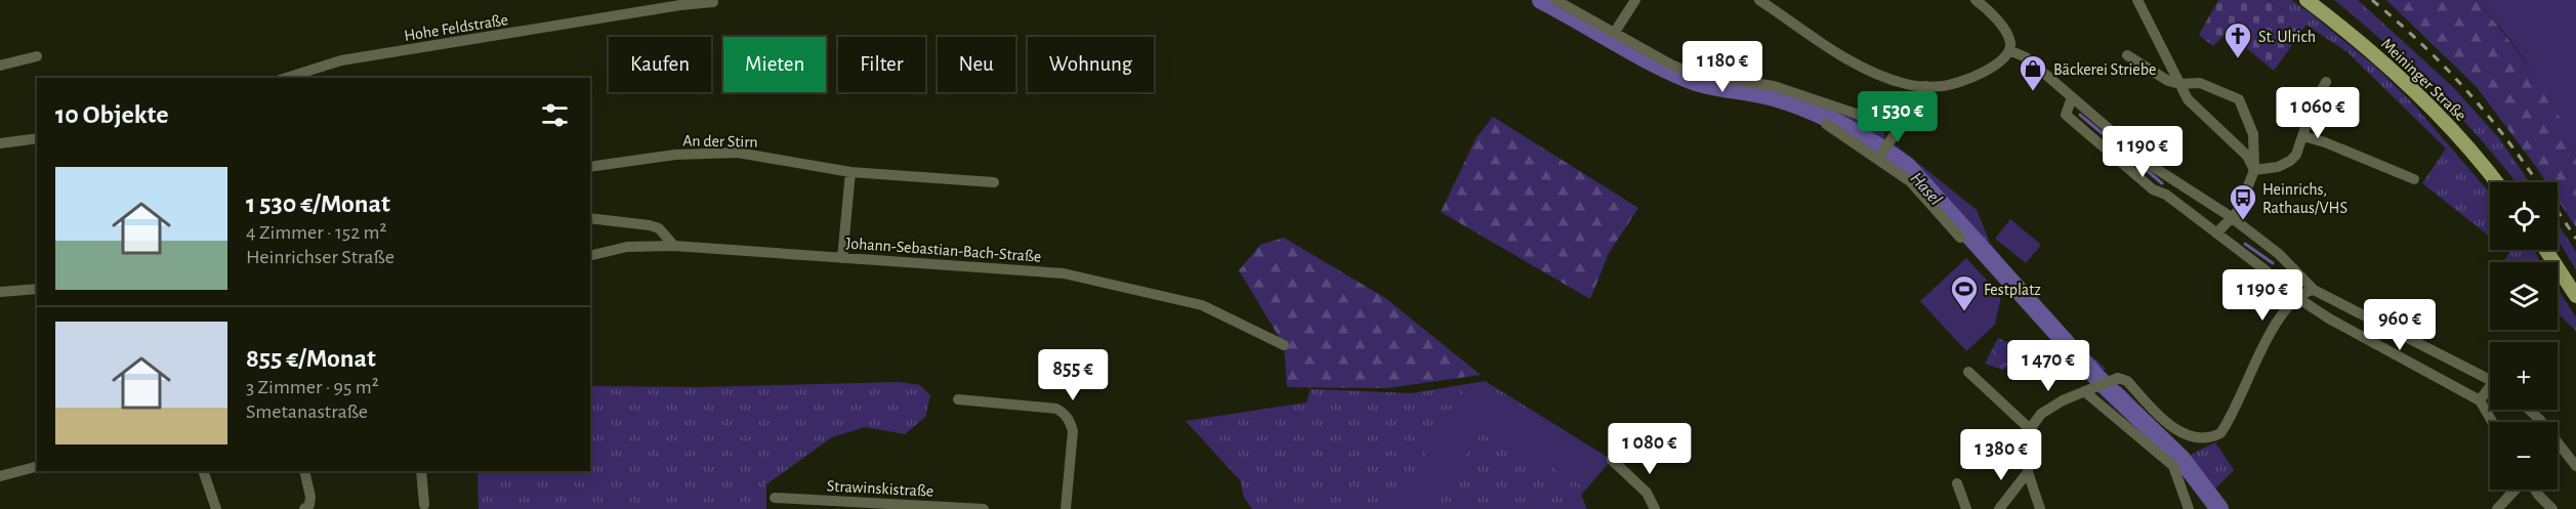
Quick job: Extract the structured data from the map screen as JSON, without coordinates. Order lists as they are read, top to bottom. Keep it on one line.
{"streets":{"main road":["Meininger Straße"],"street":["Hohe Feldstraße","An der Stirn","Johann-Sebastian-Bach-Straße","Strawinskistraße"]},"water":["Hasel"],"places":{"church":["St. Ulrich"],"shop":["Bäckerei Striebe"],"bus stop":["Heinrichs, Rathaus/VHS"],"sports":["Festplatz"]},"page":{"chip":["Kaufen","Mieten","Filter","Neu","Wohnung"],"price":["1 180 €","1 060 €","1 530 €","1 190 €","1 190 €","960 €","1 470 €","855 €","1 080 €","1 380 €"],"heading":"10 Objekte","list":[{"name":"1 530 €/Monat","note":"4 Zimmer · 152 m² · Heinrichser Straße"},{"name":"855 €/Monat","note":"3 Zimmer · 95 m² · Smetanastraße"}],"map_buttons":["+","−"]}}
